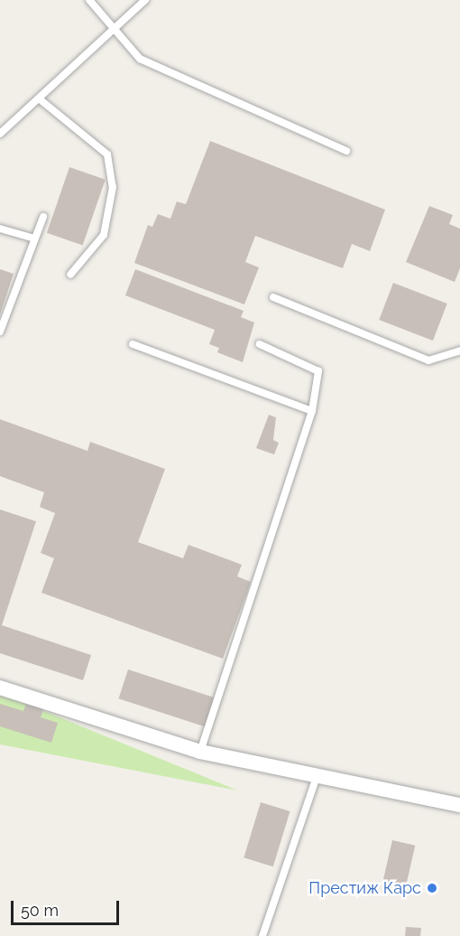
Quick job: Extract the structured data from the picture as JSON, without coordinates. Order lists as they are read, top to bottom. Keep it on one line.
{"places":["Престиж Карс"],"scale_bar":"50 m"}
